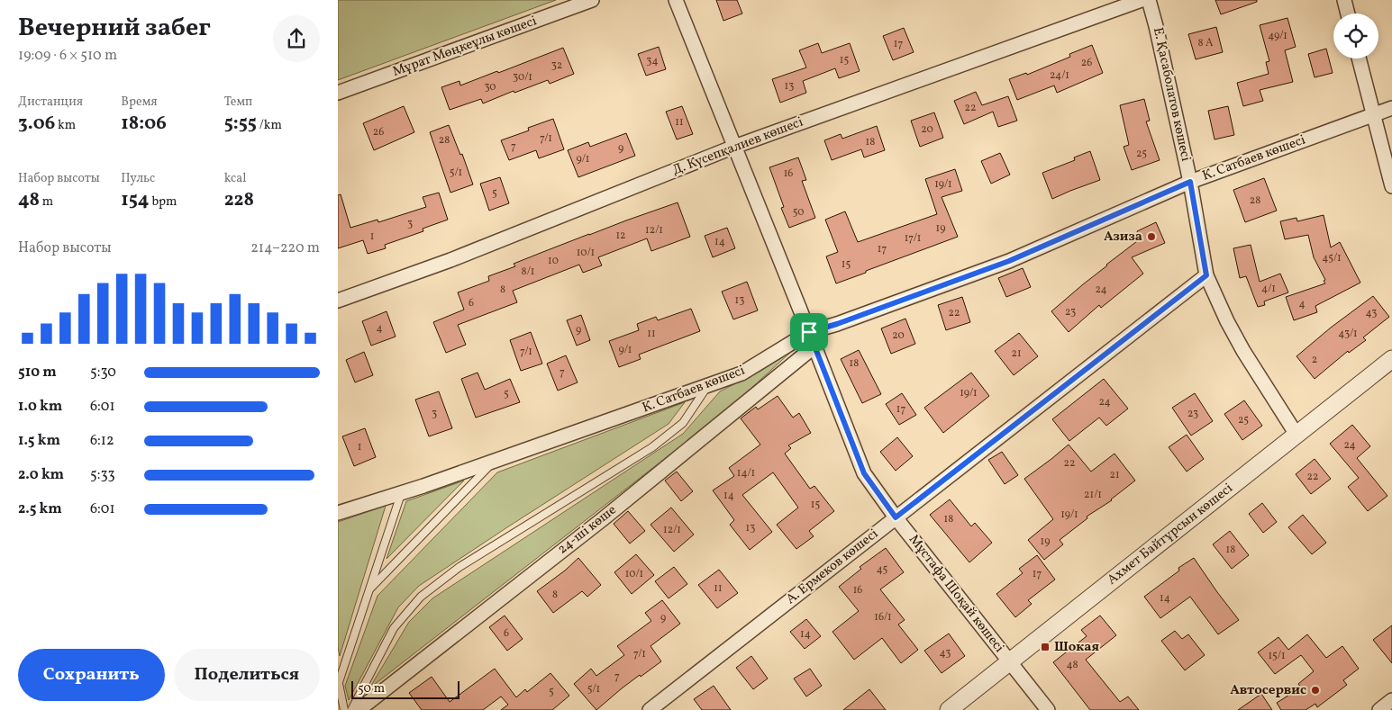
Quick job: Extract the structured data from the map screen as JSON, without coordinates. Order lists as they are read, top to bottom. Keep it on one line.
{"streets":{"street":["Мұрат Мөңкеұлы көшесі","Е. Қасаболатов көшесі","Д. Күсепқалиев көшесі","К. Сатбаев көшесі","24-ші көше","Ахмет Байтұрсын көшесі","А. Ермеков көшесі","Мұстафа Шоқай көшесі"]},"crossings":[["Е. Қасаболатов көшесі","К. Сатбаев көшесі"],["Е. Қасаболатов көшесі","Ахмет Байтұрсын көшесі"],["Е. Қасаболатов көшесі","А. Ермеков көшесі"],["Д. Күсепқалиев көшесі","Мұстафа Шоқай көшесі"],["К. Сатбаев көшесі","Мұстафа Шоқай көшесі"],["24-ші көше","Мұстафа Шоқай көшесі"],["Ахмет Байтұрсын көшесі","Мұстафа Шоқай көшесі"],["А. Ермеков көшесі","Мұстафа Шоқай көшесі"]],"places":{"other":["Азиза","Автосервис"],"transit":["Шокая"]},"house_numbers":["49/1","8 А","17","15","34","26","32","24/1","30/1","13","30","22","11","20","26","7/1","28","18","7","9","25","9/1","5/1","16","19/1","5","28","50","3","19","12/1","12","1","17/1","14","17","10/1","45/1","10","15","8/1","4/1","8","24","13","6","4","23","22","43","4","9","11","43/1","20","9/1","7/1","21","2","18","7","19/1","5","24","17","3","23","25","24","1","22","14/1","21","22","21/1","14","15","19/1","18","13","12/1","19","18","45","10/1","17","11","16","8","14","16/1","9","6","14","43","7/1","15/1","48","7","5/1","5"],"scale_bar":"50 m","page":{"heading":["Вечерний забег","19:09 · 6 × 510 m"],"stats":[["Дистанция","3.06 km"],["Время","18:06"],["Темп","5:55 /km"],["Набор высоты","48 m"],["Пульс","154 bpm"],["kcal","228"]],"chart":["Набор высоты","214–220 m"],"list":[{"name":"510 m","note":"5:30"},{"name":"1.0 km","note":"6:01"},{"name":"1.5 km","note":"6:12"},{"name":"2.0 km","note":"5:33"},{"name":"2.5 km","note":"6:01"}],"buttons":["Сохранить","Поделиться"],"scale":"50 m"}}
